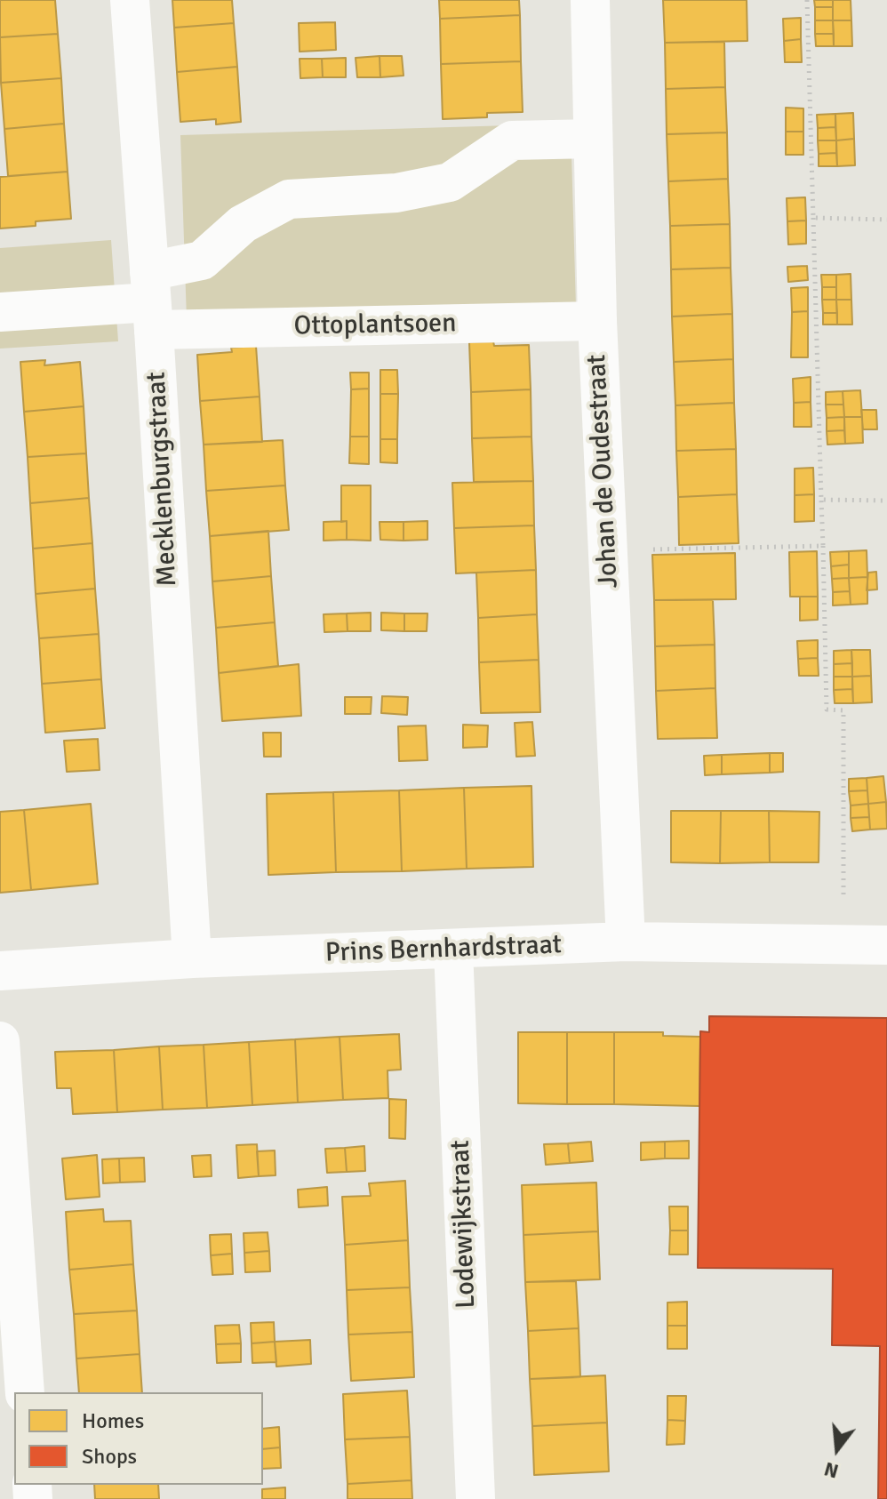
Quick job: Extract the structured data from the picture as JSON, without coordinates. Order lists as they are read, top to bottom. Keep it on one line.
{"streets":{"street":["Ottoplantsoen","Johan de Oudestraat","Mecklenburgstraat","Prins Bernhardstraat","Lodewijkstraat"]},"crossings":[["Ottoplantsoen","Johan de Oudestraat"],["Ottoplantsoen","Mecklenburgstraat"],["Johan de Oudestraat","Prins Bernhardstraat"],["Mecklenburgstraat","Prins Bernhardstraat"],["Prins Bernhardstraat","Lodewijkstraat"]],"legend":["Homes","Shops"],"north":"bottom"}
